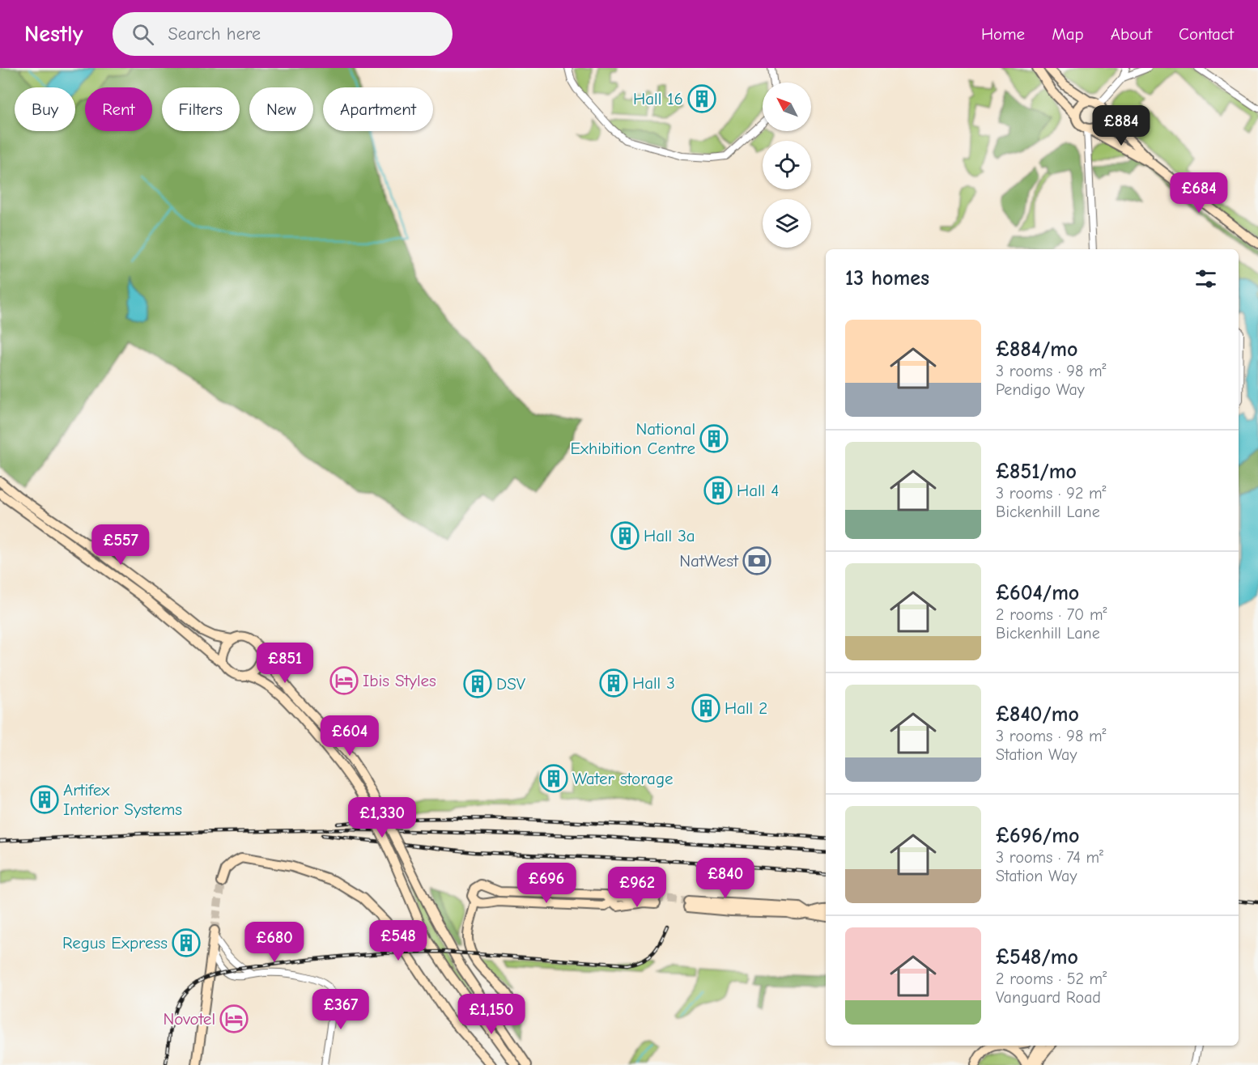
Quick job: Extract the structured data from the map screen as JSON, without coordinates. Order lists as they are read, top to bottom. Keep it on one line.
{"places":{"building":["Hall 16","National Exhibition Centre","Hall 4","Hall 3a","Hall 3","DSV","Hall 2","Water storage","Artifex Interior Systems","Regus Express"],"bank":["NatWest"],"hotel":["Ibis Styles","Novotel"]},"north":"top left","page":{"header":"Nestly","search":"Search here","nav":["Home","Map","About","Contact"],"chip":["Buy","Rent","Filters","New","Apartment"],"price":["£884","£684","£557","£851","£604","£1,330","£840","£696","£962","£548","£680","£367","£1,150"],"heading":"13 homes","list":[{"name":"£884/mo","note":"3 rooms · 98 m² · Pendigo Way"},{"name":"£851/mo","note":"3 rooms · 92 m² · Bickenhill Lane"},{"name":"£604/mo","note":"2 rooms · 70 m² · Bickenhill Lane"},{"name":"£840/mo","note":"3 rooms · 98 m² · Station Way"},{"name":"£696/mo","note":"3 rooms · 74 m² · Station Way"},{"name":"£548/mo","note":"2 rooms · 52 m² · Vanguard Road"}]}}
